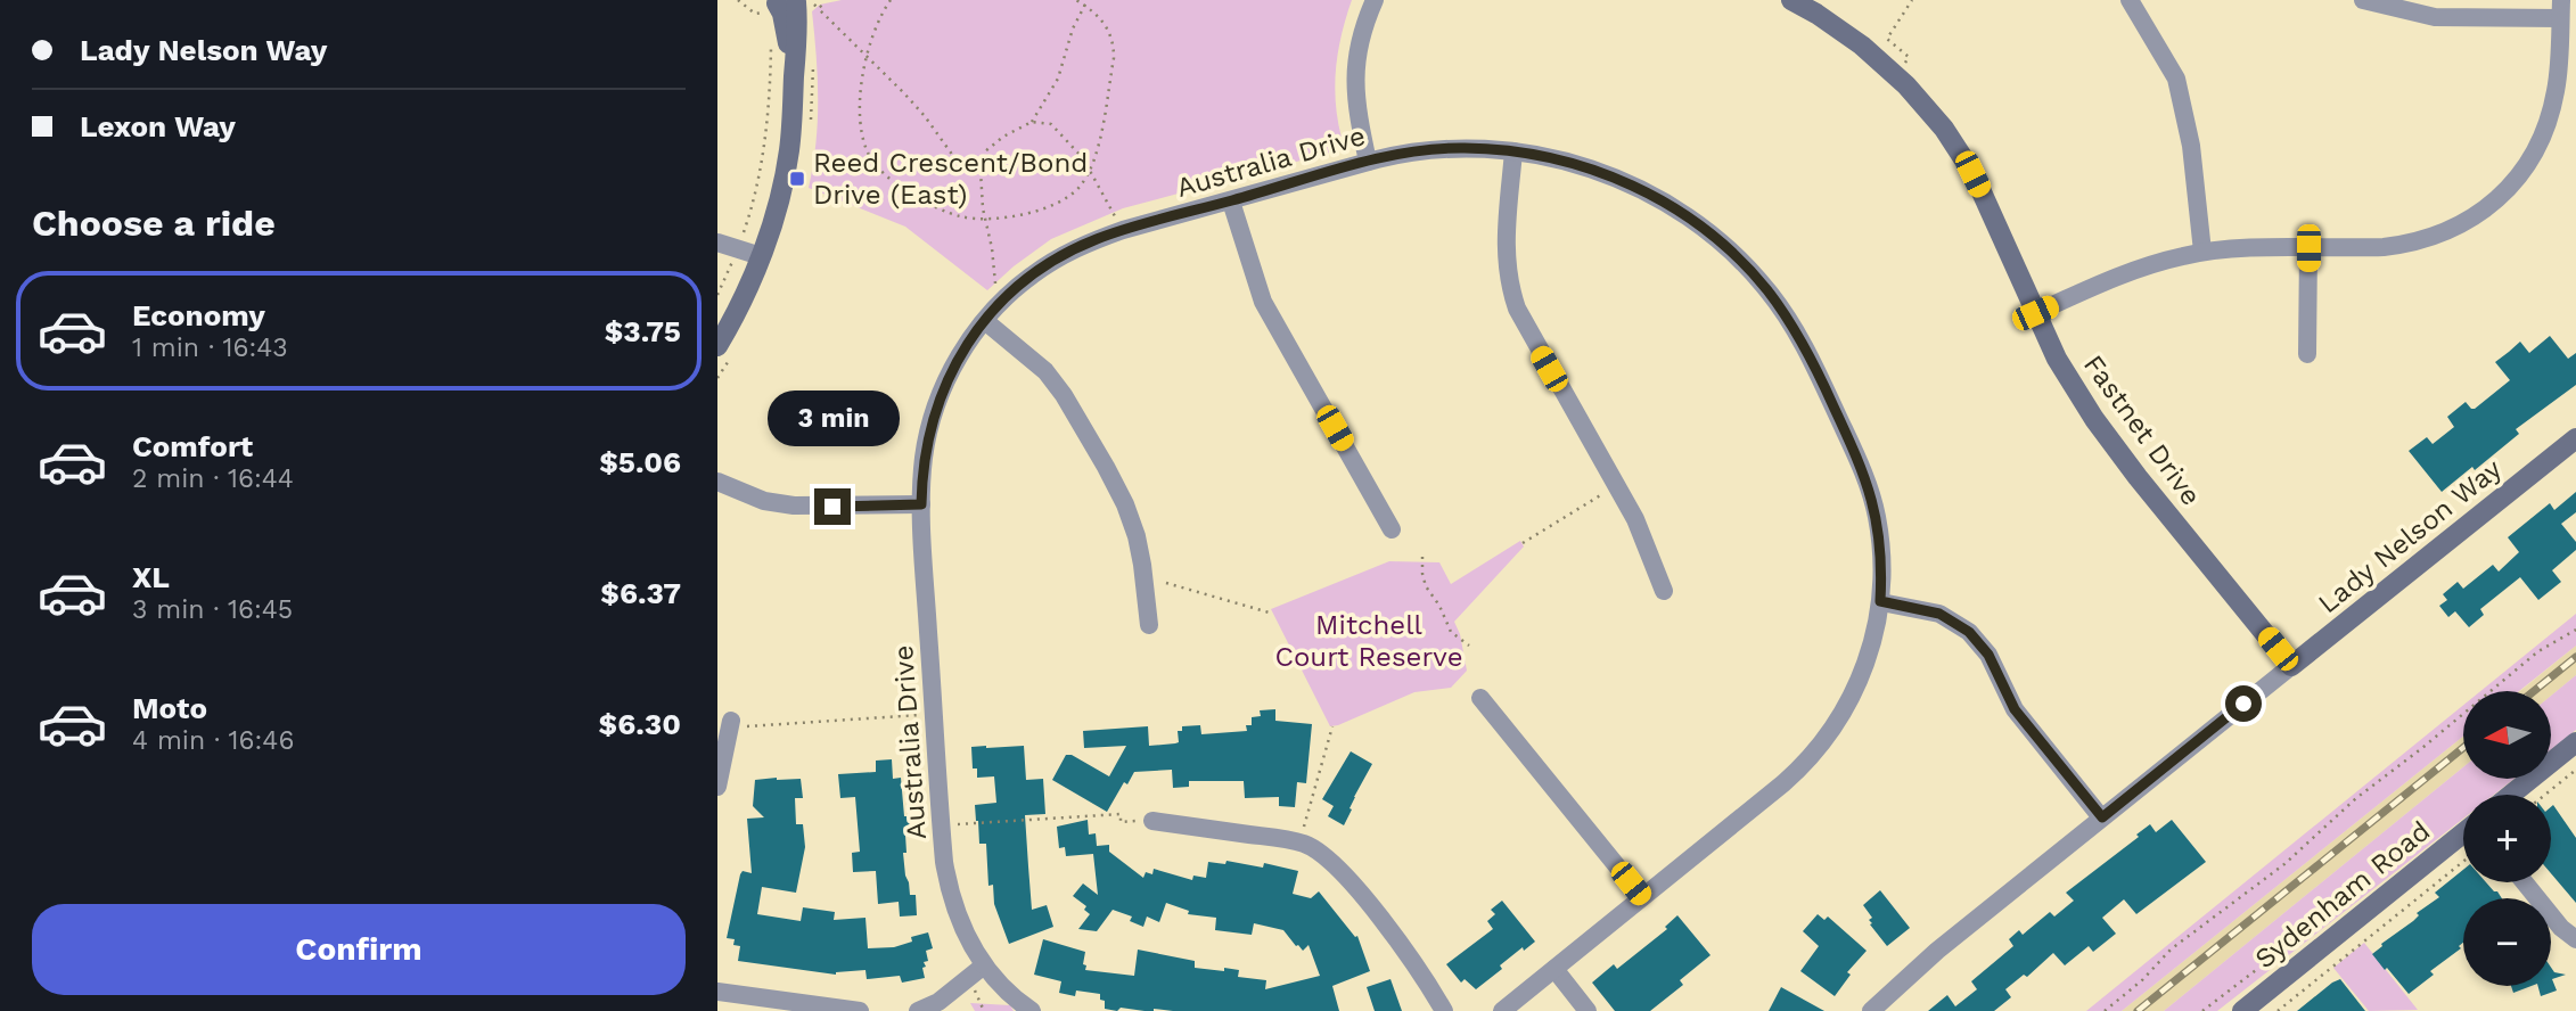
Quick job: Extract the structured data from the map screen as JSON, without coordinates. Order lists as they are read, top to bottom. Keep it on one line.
{"streets":{"street":["Australia Drive","Fastnet Drive","Lady Nelson Way","Sydenham Road"]},"crossings":[["Fastnet Drive","Lady Nelson Way"]],"parks":["Mitchell Court Reserve"],"places":{"transit":["Reed Crescent/Bond Drive (East)"]},"north":"left","page":{"banner":["Lady Nelson Way","Lexon Way"],"heading":"Choose a ride","list":[{"name":"Economy","note":"1 min · 16:43","value":"$3.75"},{"name":"Comfort","note":"2 min · 16:44","value":"$5.06"},{"name":"XL","note":"3 min · 16:45","value":"$6.37"},{"name":"Moto","note":"4 min · 16:46","value":"$6.30"}],"bubble":"3 min","map_buttons":["+","−"],"buttons":"Confirm"}}
